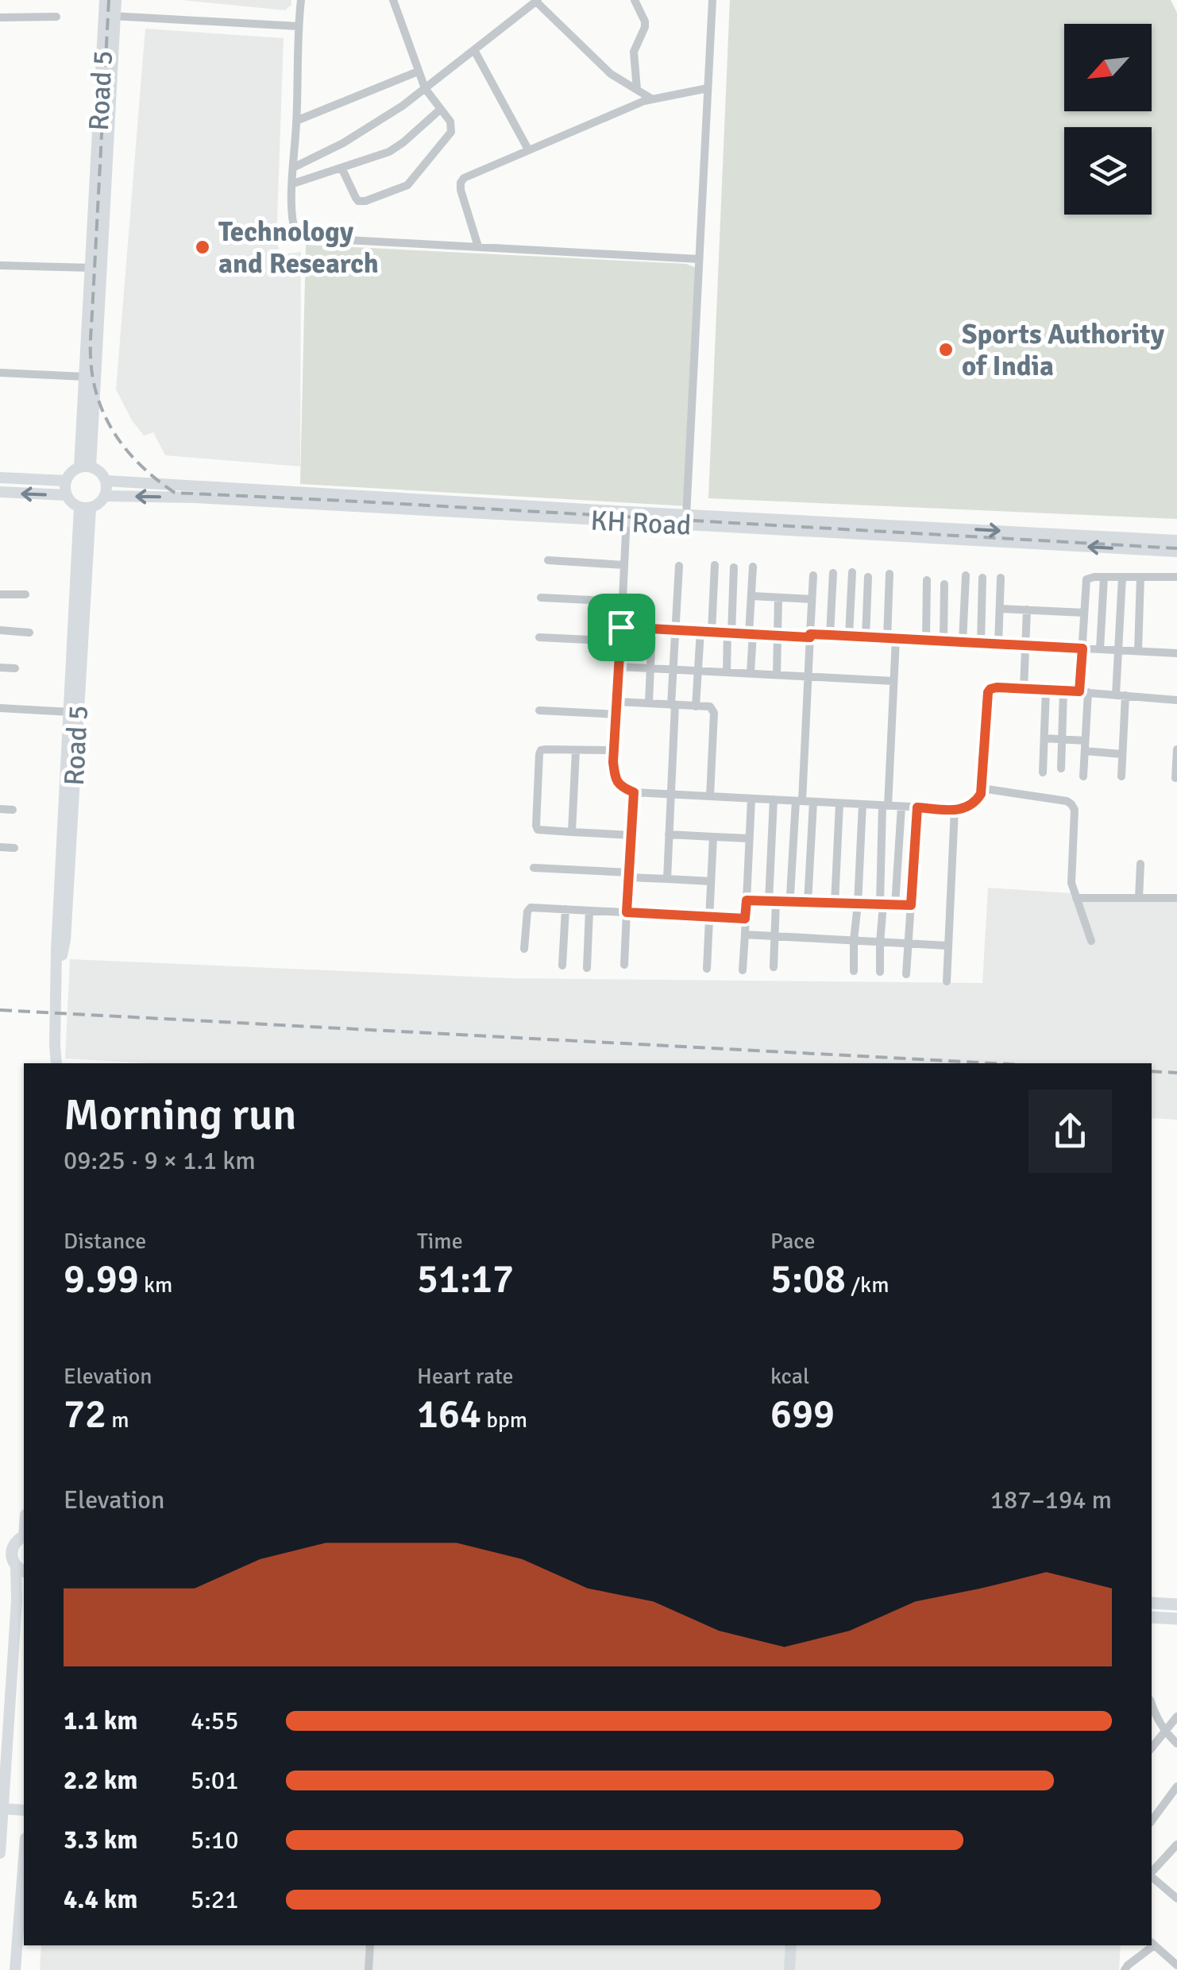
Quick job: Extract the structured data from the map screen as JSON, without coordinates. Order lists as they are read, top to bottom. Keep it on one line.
{"streets":{"main road":["Road 5","KH Road"]},"crossings":[["Road 5","KH Road"]],"places":["Technology and Research","Sports Authority of India"],"north":"bottom left","page":{"heading":["Morning run","09:25 · 9 × 1.1 km"],"stats":[["Distance","9.99 km"],["Time","51:17"],["Pace","5:08 /km"],["Elevation","72 m"],["Heart rate","164 bpm"],["kcal","699"]],"chart":["Elevation","187–194 m"],"list":[{"name":"1.1 km","note":"4:55"},{"name":"2.2 km","note":"5:01"},{"name":"3.3 km","note":"5:10"},{"name":"4.4 km","note":"5:21"}]}}
